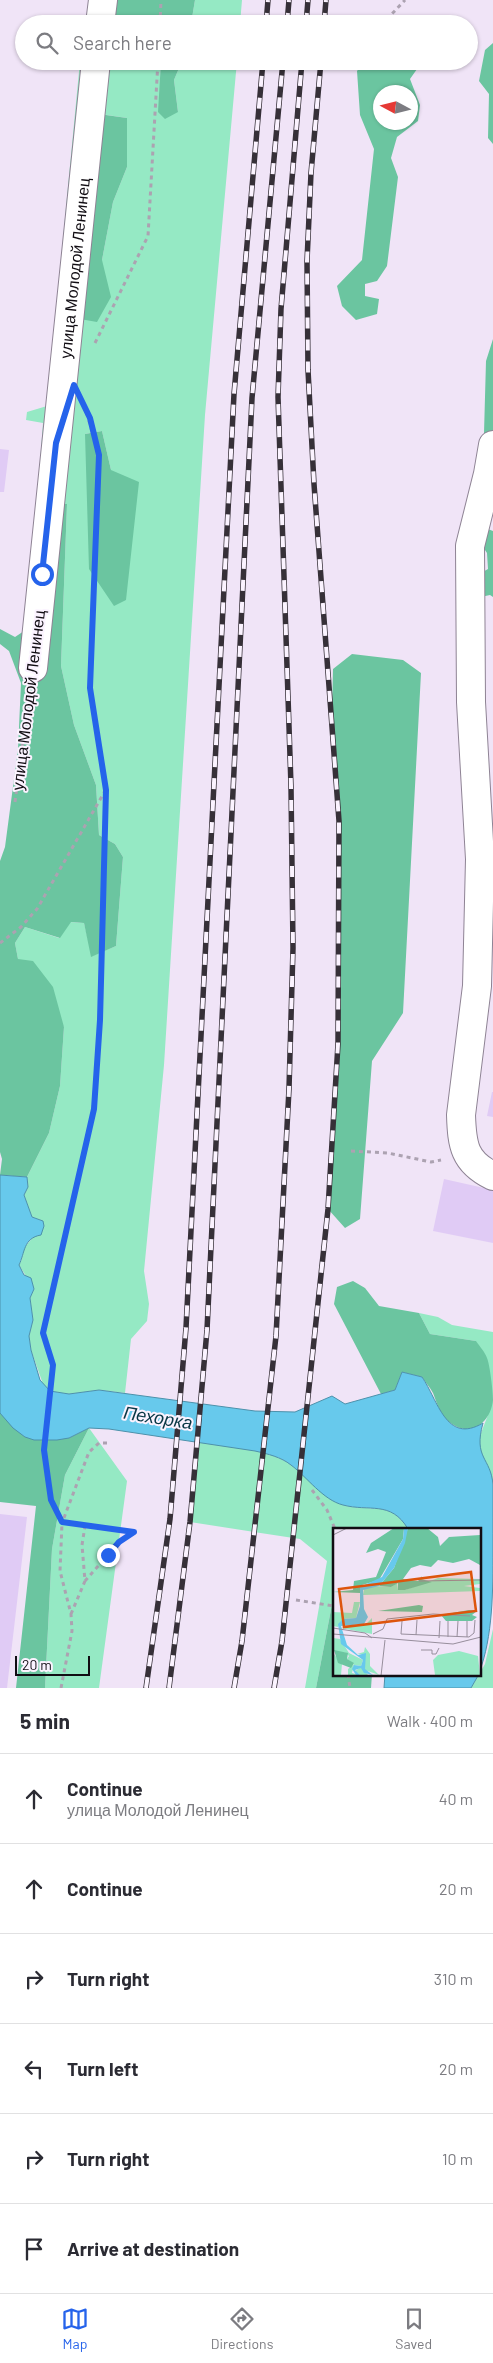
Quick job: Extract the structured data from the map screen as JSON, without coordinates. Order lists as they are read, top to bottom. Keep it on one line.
{"streets":{"street":["улица Молодой Ленинец"]},"water":["Пехорка"],"scale_bar":"20 m","north":"left","page":{"search":"Search here","scale":"20 m","heading":["5 min","Walk · 400 m"],"list":[["Continue","улица Молодой Ленинец","40 m"],["Continue","20 m"],["Turn right","310 m"],["Turn left","20 m"],["Turn right","10 m"],"Arrive at destination"],"nav":["Map","Directions","Saved"]}}
